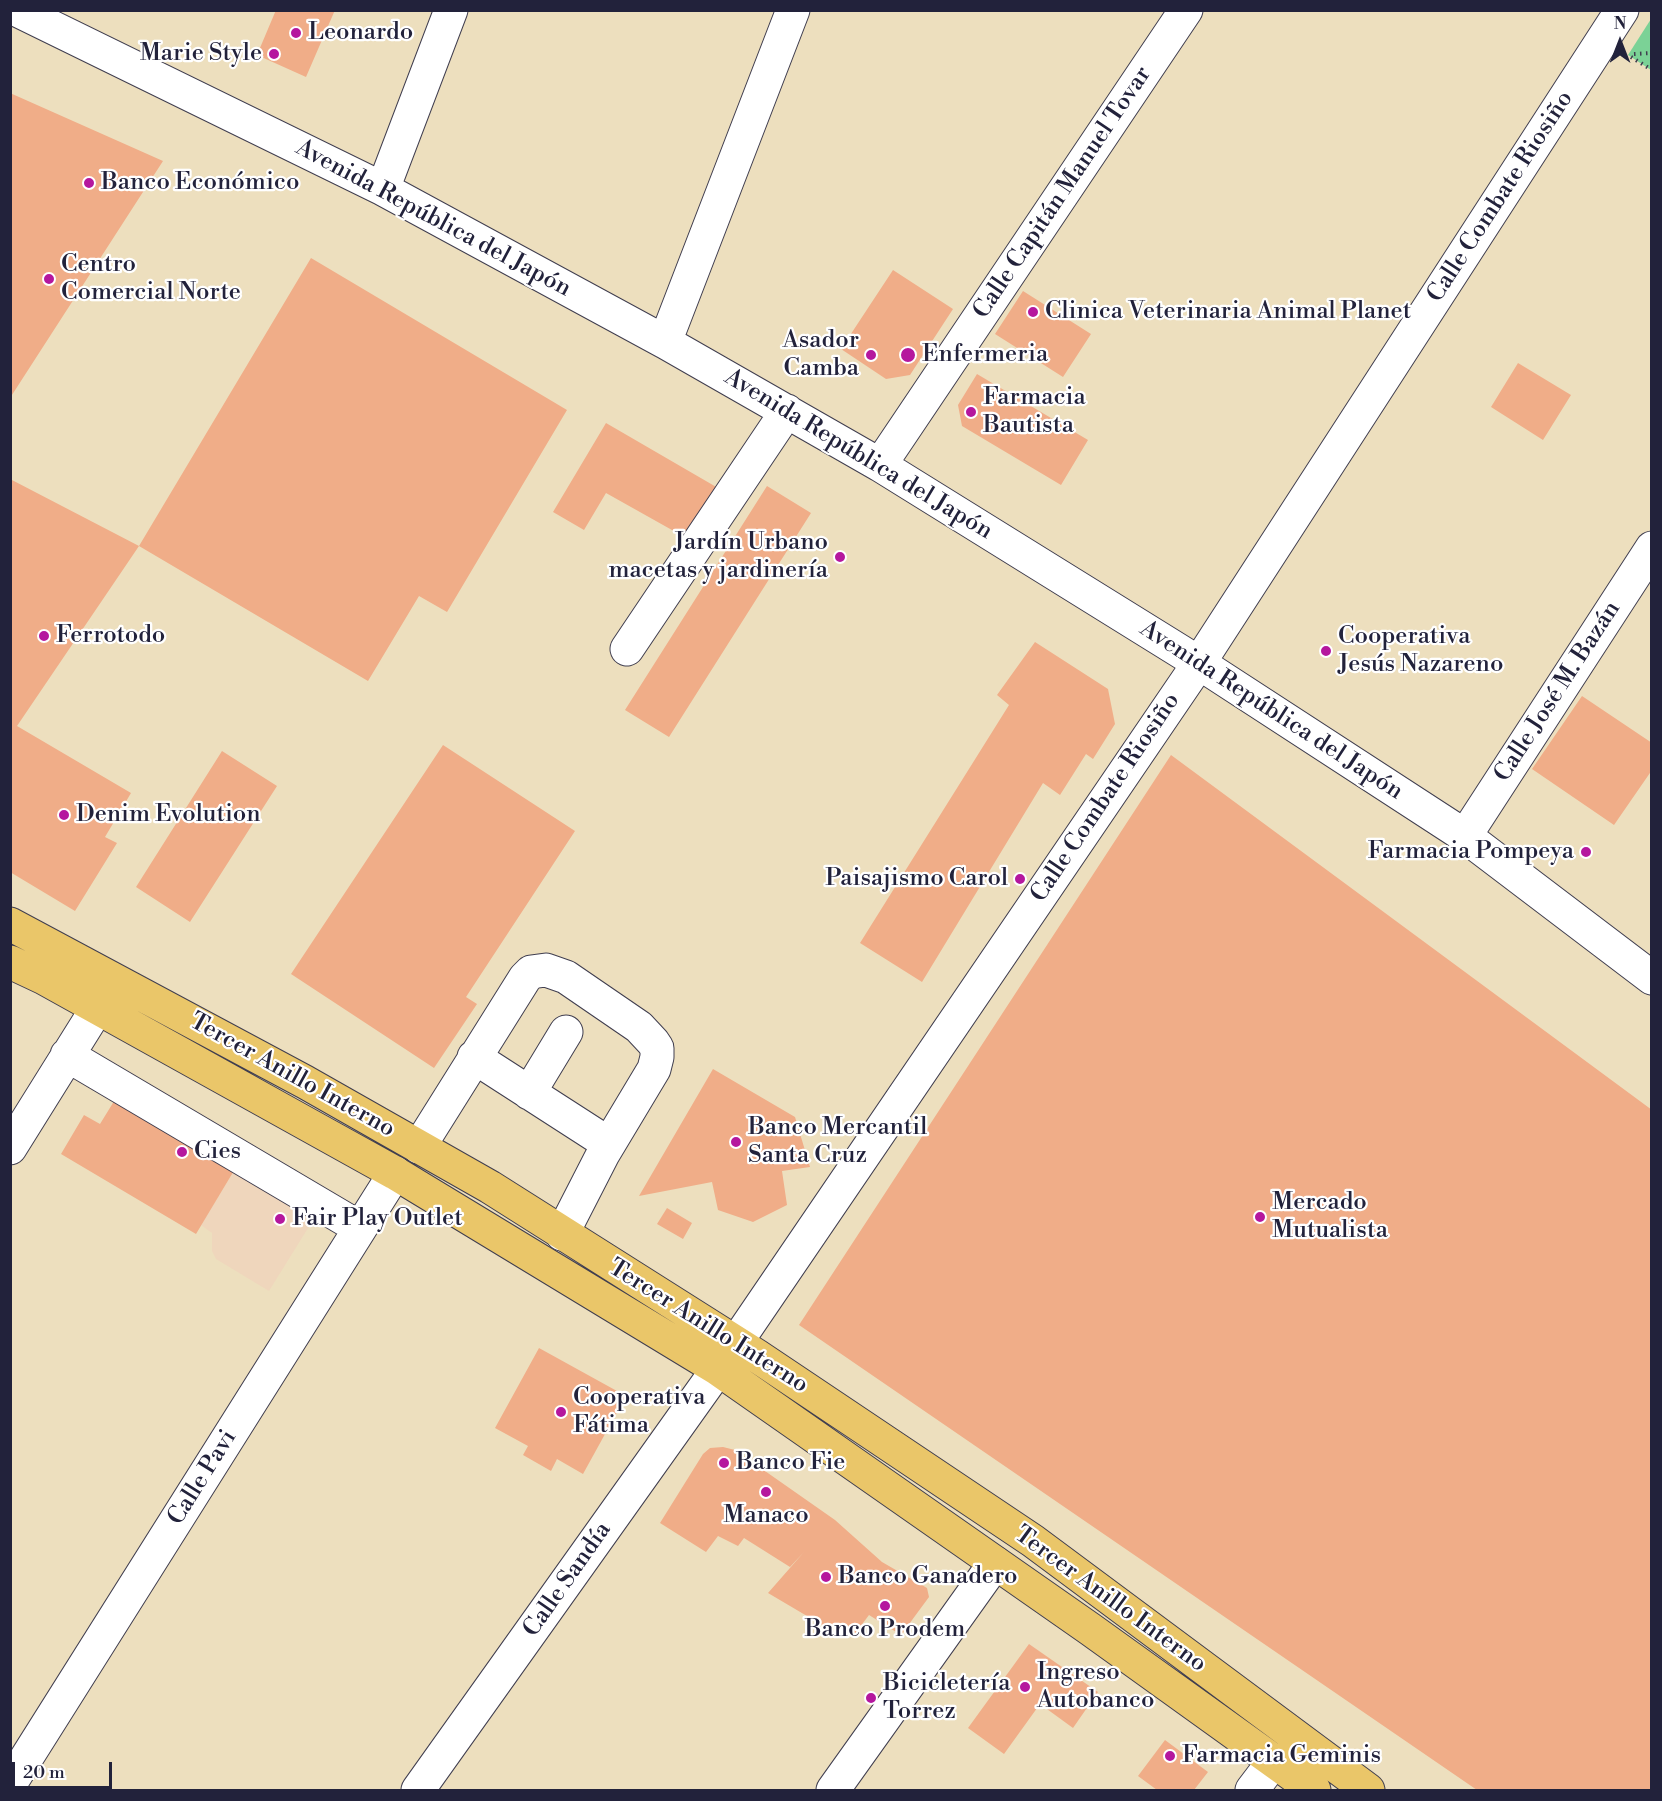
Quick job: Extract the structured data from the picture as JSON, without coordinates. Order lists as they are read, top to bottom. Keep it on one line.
{"streets":{"main road":["Tercer Anillo Interno"],"street":["Calle Capitán Manuel Tovar","Calle Combate Riosiño","Avenida República del Japón","Calle José M. Bazán","Calle Pavi","Calle Sandía"]},"crossings":[["Calle Capitán Manuel Tovar","Avenida República del Japón"],["Calle Combate Riosiño","Avenida República del Japón"],["Calle Combate Riosiño","Tercer Anillo Interno"],["Calle Combate Riosiño","Calle Sandía"],["Avenida República del Japón","Calle José M. Bazán"],["Tercer Anillo Interno","Calle Pavi"],["Tercer Anillo Interno","Calle Sandía"]],"places":["Leonardo","Marie Style","Banco Económico","Centro Comercial Norte","Clinica Veterinaria Animal Planet","Asador Camba","Enfermeria","Farmacia Bautista","Jardín Urbano macetas y jardinería","Ferrotodo","Cooperativa Jesús Nazareno","Denim Evolution","Farmacia Pompeya","Paisajismo Carol","Banco Mercantil Santa Cruz","Cies","Mercado Mutualista","Fair Play Outlet","Cooperativa Fátima","Banco Fie","Manaco","Banco Ganadero","Banco Prodem","Ingreso Autobanco","Bicicletería Torrez","Farmacia Geminis"],"scale_bar":"20 m","north":"top"}
